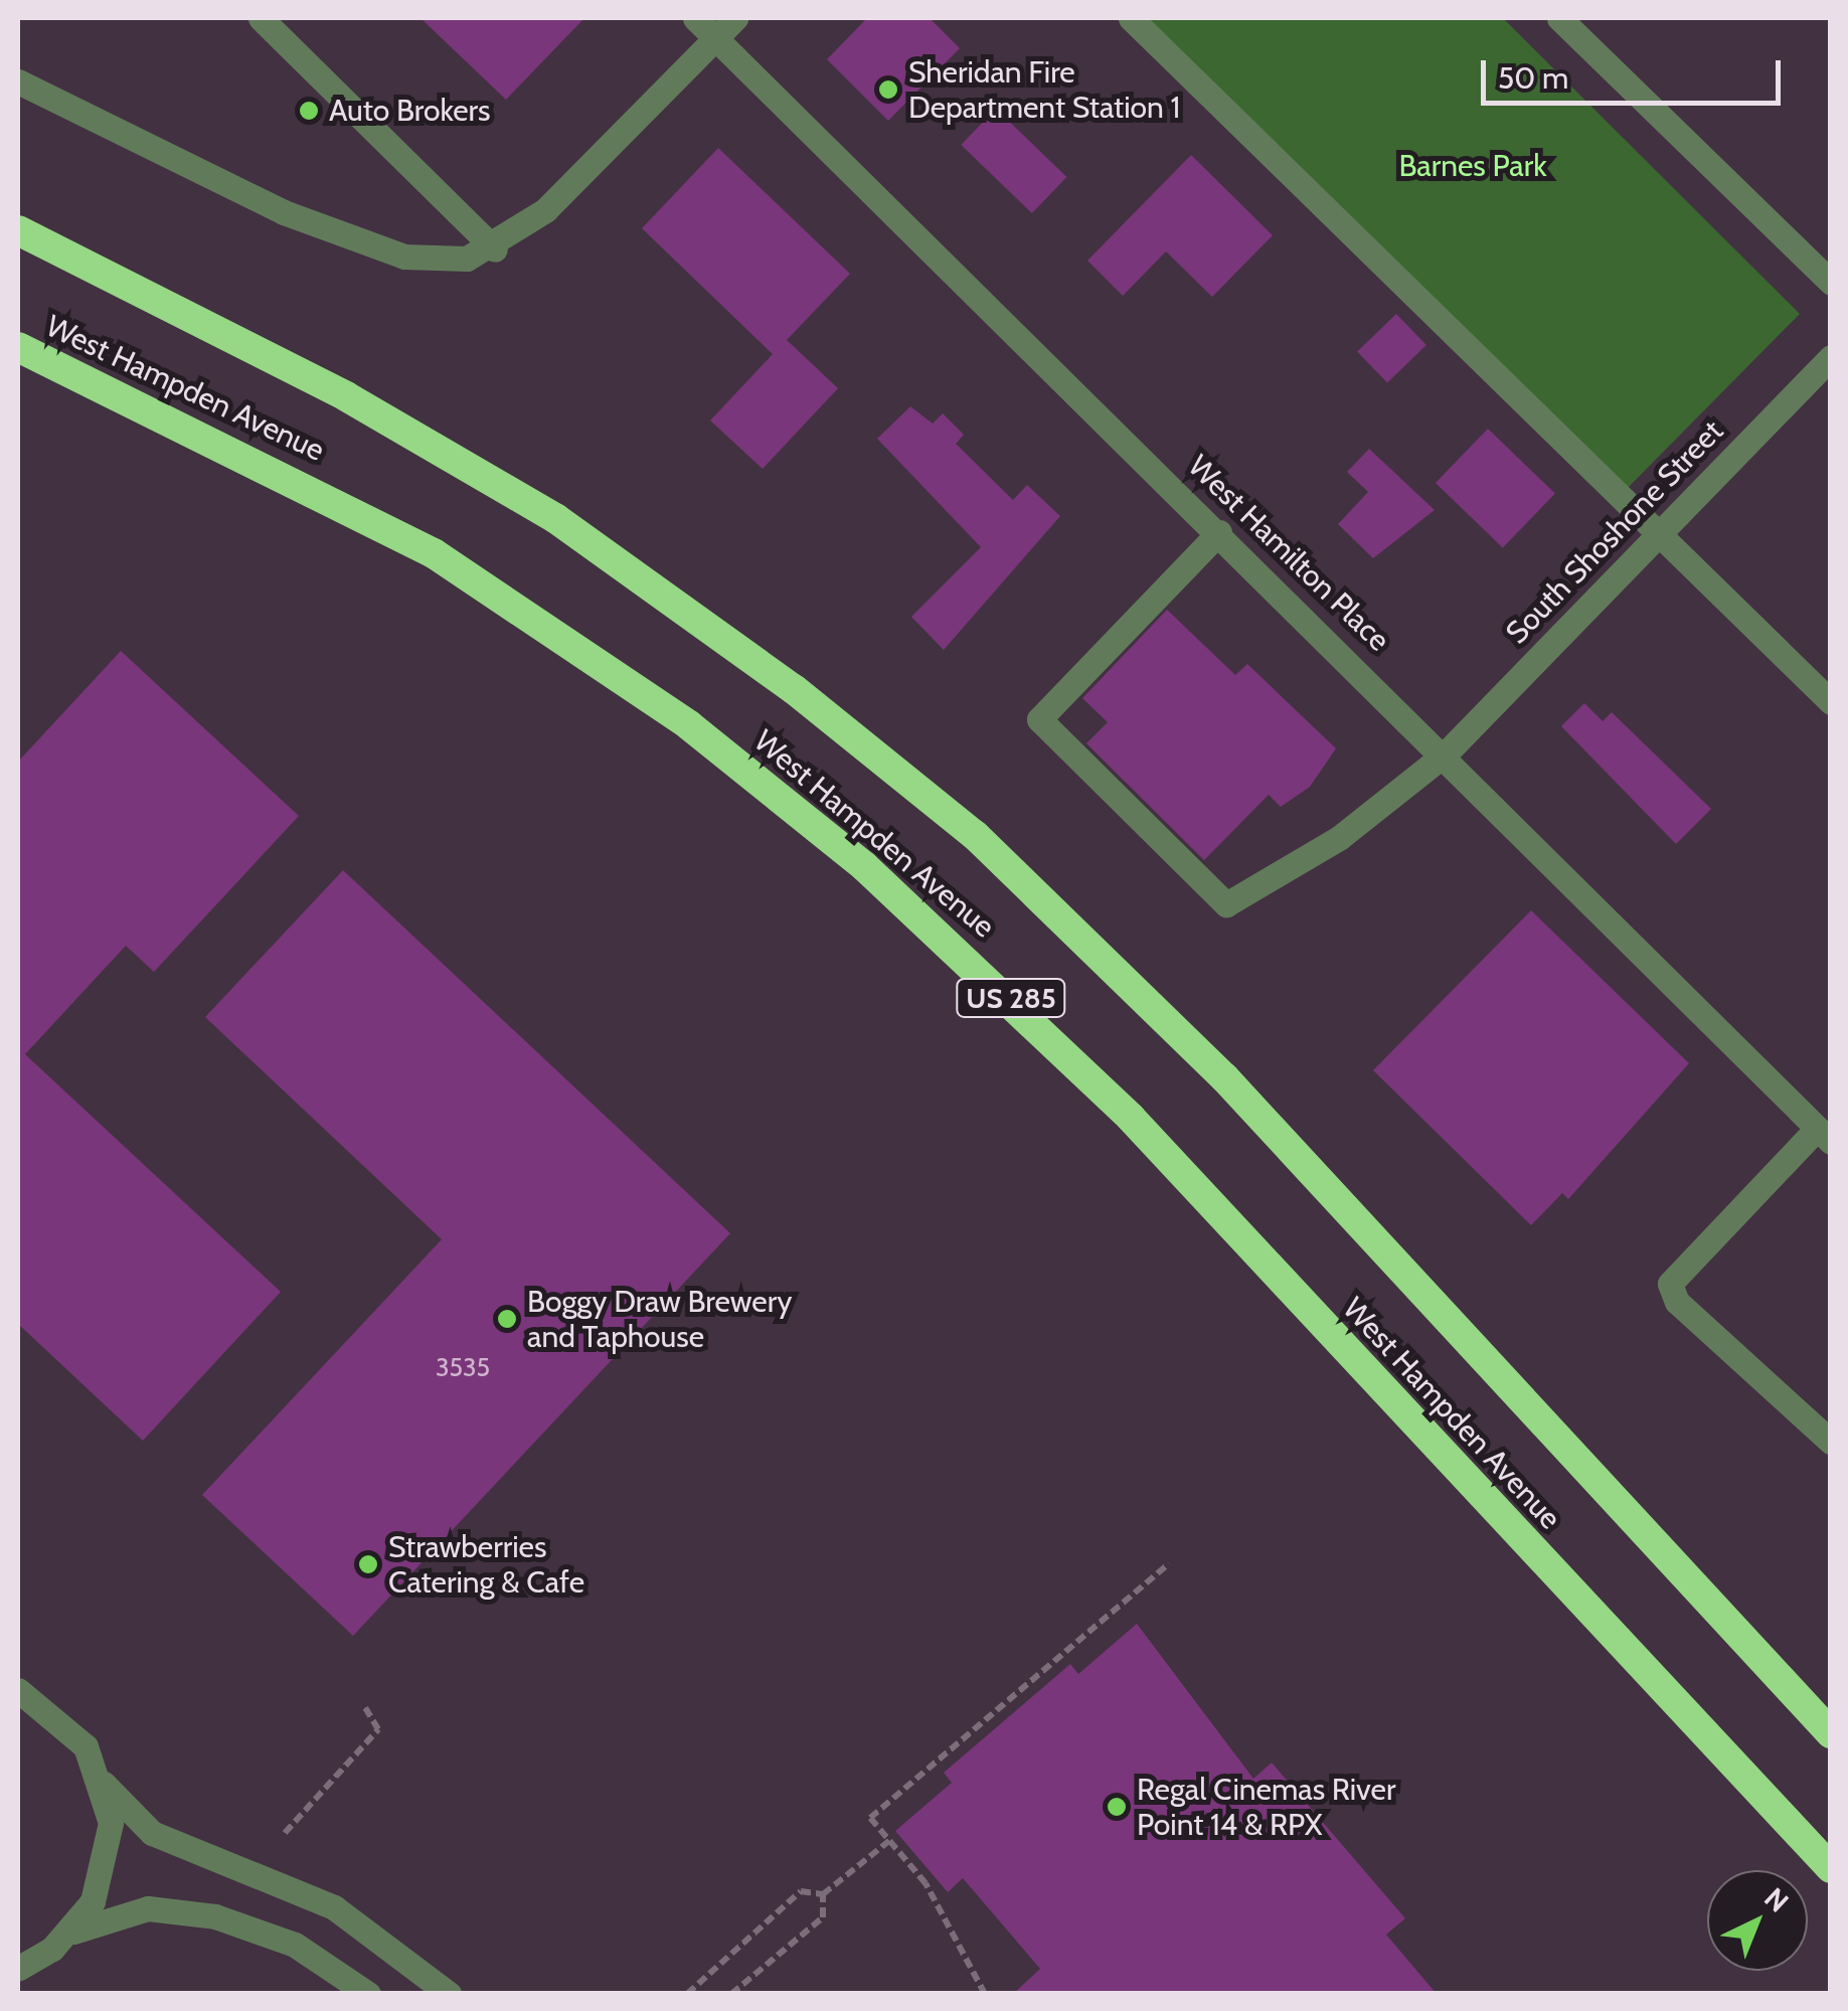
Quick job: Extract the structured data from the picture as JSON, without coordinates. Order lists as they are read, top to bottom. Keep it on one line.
{"streets":{"highway":["West Hampden Avenue","US 285"],"street":["South Shoshone Street","West Hamilton Place"]},"crossings":[["South Shoshone Street","West Hamilton Place"]],"parks":["Barnes Park"],"places":["Sheridan Fire Department Station 1","Auto Brokers","Boggy Draw Brewery and Taphouse","Strawberries Catering & Cafe","Regal Cinemas River Point 14 & RPX"],"house_numbers":["3535"],"scale_bar":"50 m","north":"top right"}
